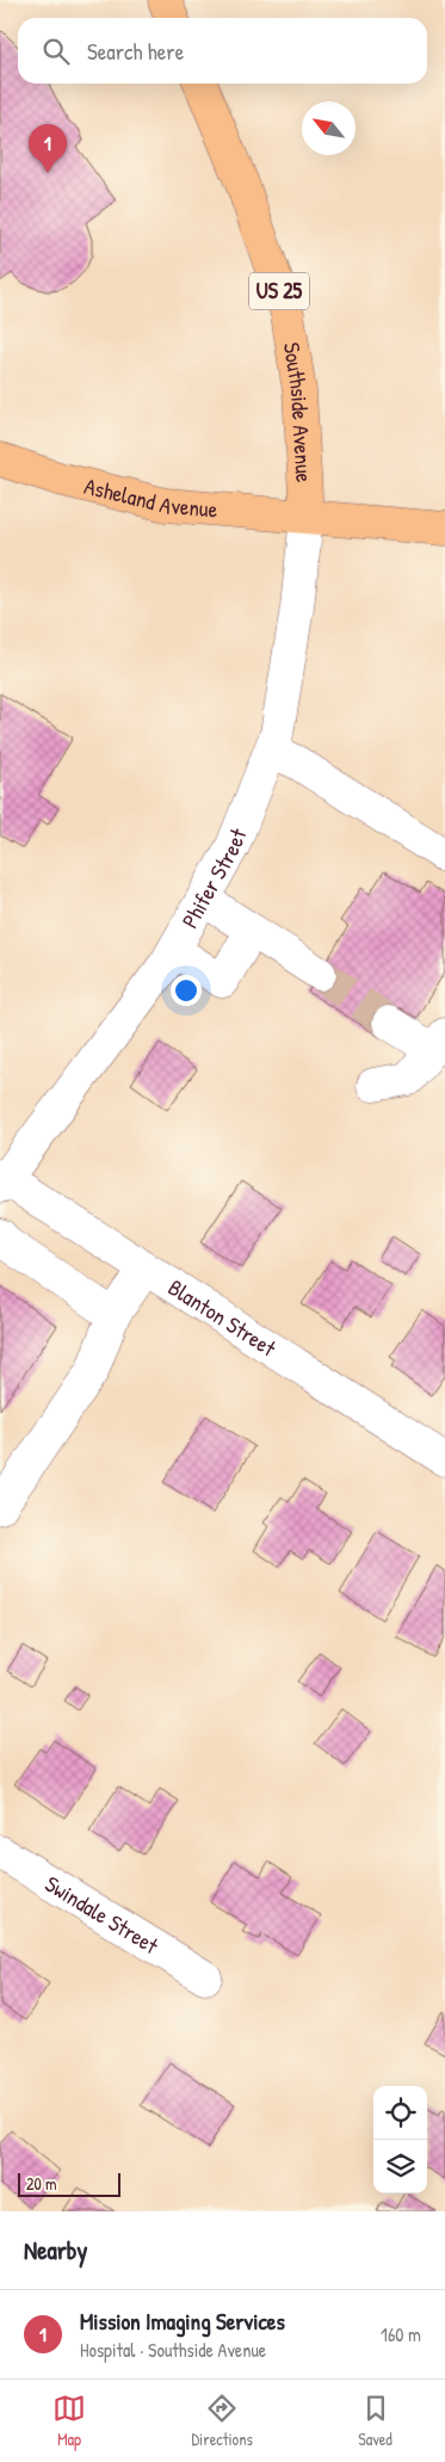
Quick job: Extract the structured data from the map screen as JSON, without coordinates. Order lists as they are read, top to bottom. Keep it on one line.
{"streets":{"main road":["US 25","Southside Avenue","Asheland Avenue"],"street":["Phifer Street","Blanton Street","Swindale Street"]},"crossings":[["Southside Avenue","Asheland Avenue"],["Southside Avenue","Phifer Street"],["Asheland Avenue","Phifer Street"],["Phifer Street","Blanton Street"]],"scale_bar":"20 m","north":"top left","page":{"search":"Search here","pins":"1","scale":"20 m","heading":"Nearby","list":[{"mark":"1","name":"Mission Imaging Services","note":"Hospital · Southside Avenue","value":"160 m"}],"nav":["Map","Directions","Saved"]}}
